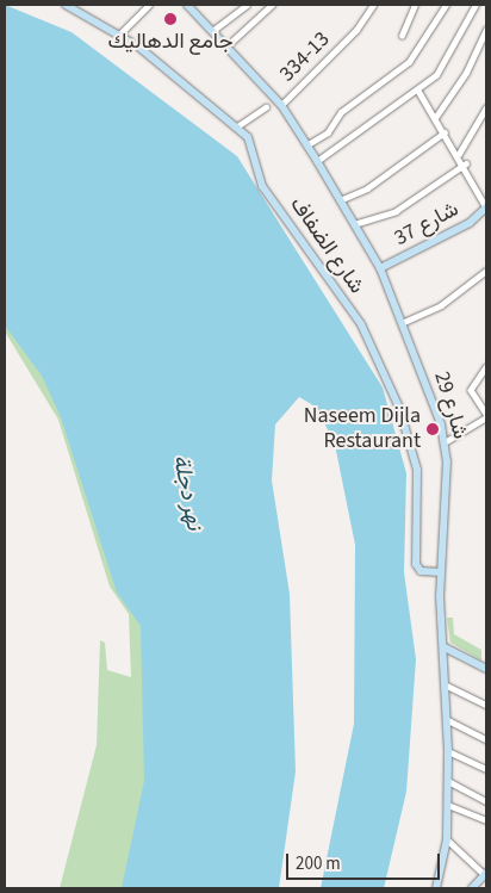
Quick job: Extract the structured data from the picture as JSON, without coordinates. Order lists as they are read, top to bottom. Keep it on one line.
{"streets":{"street":["334-13","شارع 37","شارع الضفاف","شارع 29"]},"crossings":[["334-13","شارع 29"],["شارع 37","شارع 29"],["شارع الضفاف","شارع 29"]],"water":["نهر دجلة"],"places":["جامع الدهاليك","Naseem Dijla Restaurant"],"scale_bar":"200 m"}
